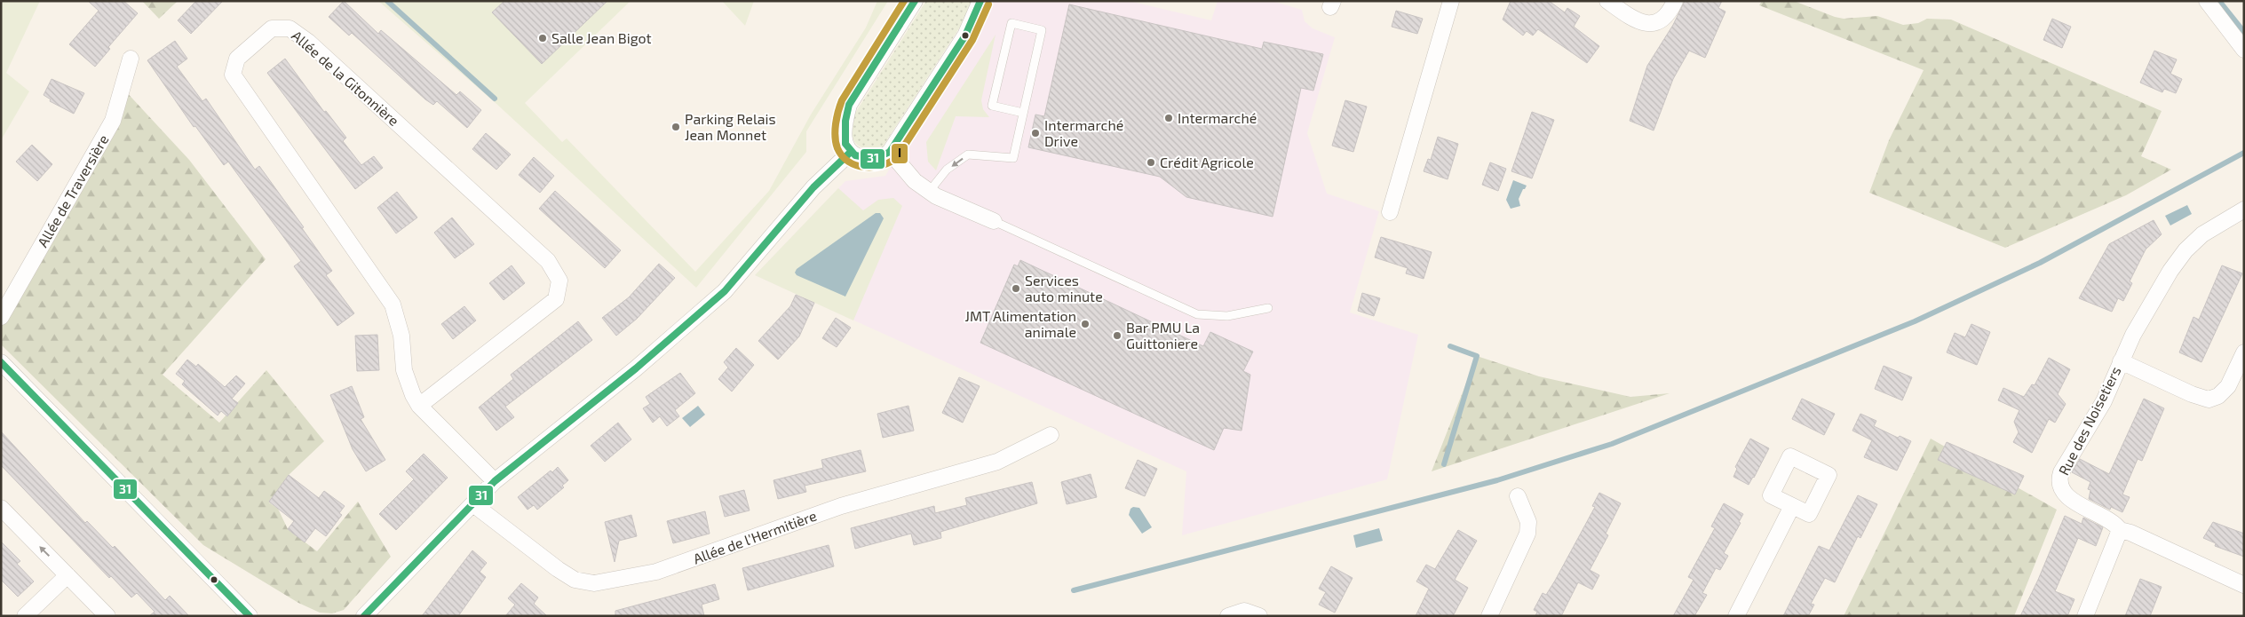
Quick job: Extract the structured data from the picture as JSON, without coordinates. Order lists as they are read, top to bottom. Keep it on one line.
{"streets":{"street":["Allée de la Gitonnière","Allée de Traversière","Rue des Noisetiers","Allée de l'Hermitière"]},"places":["Salle Jean Bigot","Intermarché","Parking Relais Jean Monnet","Intermarché Drive","Crédit Agricole","Services auto minute","JMT Alimentation animale","Bar PMU La Guittoniere"],"lines":["transit line 31","transit line I"]}
